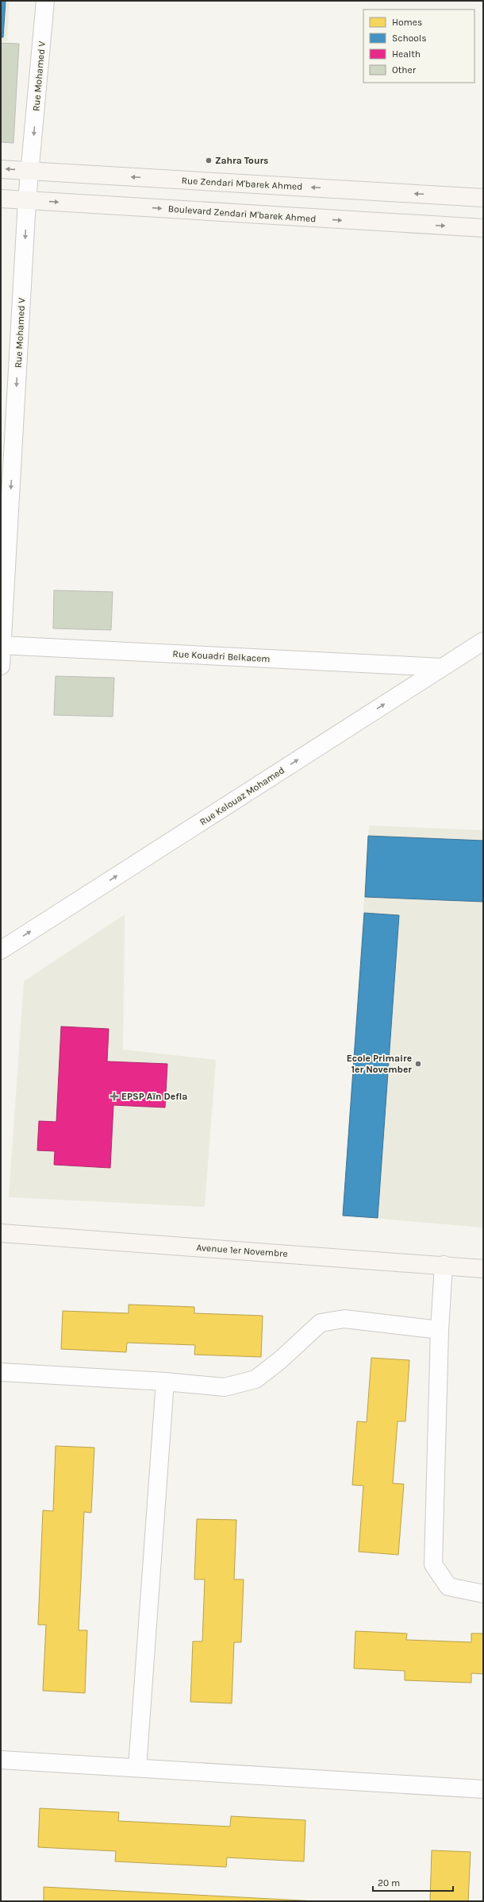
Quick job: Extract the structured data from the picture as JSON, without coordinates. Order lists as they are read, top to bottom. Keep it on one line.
{"streets":{"main road":["Rue Zendari M'barek Ahmed","Boulevard Zendari M'barek Ahmed","Avenue 1er Novembre"],"street":["Rue Mohamed V","Rue Kouadri Belkacem","Rue Kelouaz Mohamed"]},"crossings":[["Rue Mohamed V","Rue Zendari M'barek Ahmed"],["Rue Mohamed V","Boulevard Zendari M'barek Ahmed"],["Rue Mohamed V","Rue Kouadri Belkacem"],["Rue Kouadri Belkacem","Rue Kelouaz Mohamed"]],"one_way":["Rue Mohamed V","Rue Zendari M'barek Ahmed","Boulevard Zendari M'barek Ahmed","Rue Kelouaz Mohamed"],"places":{"other":["Zahra Tours","Ecole Primaire 1er November"],"health":["EPSP Aïn Defla"]},"legend":["Homes","Schools","Health","Other"],"scale_bar":"20 m"}
